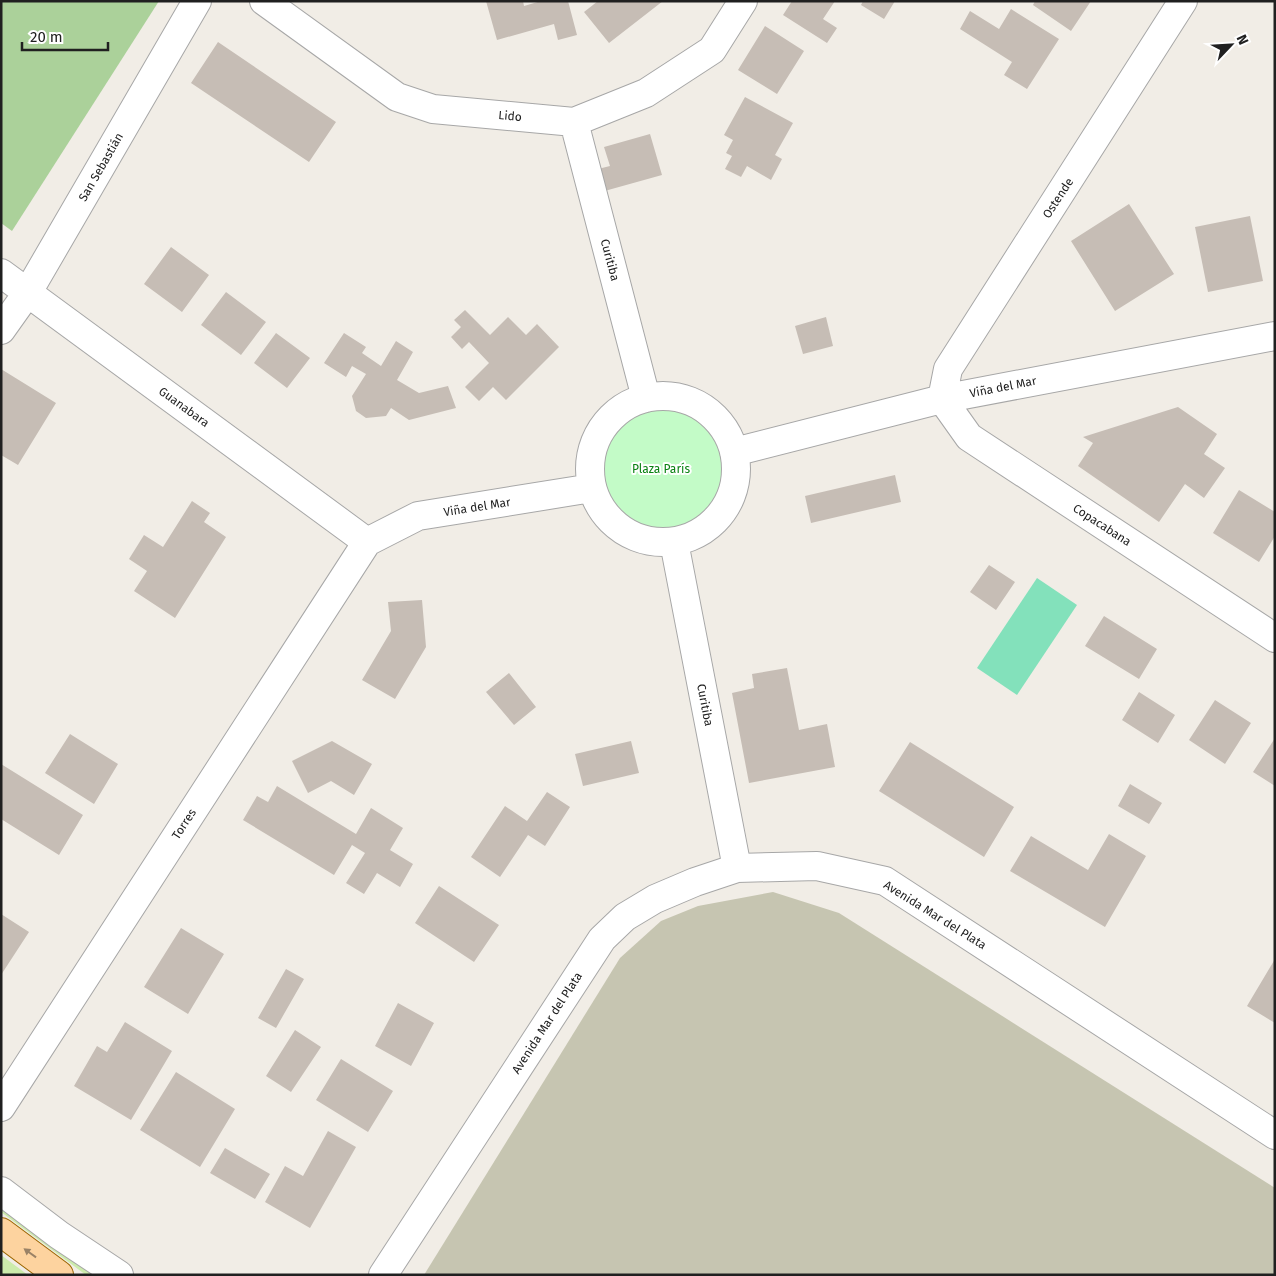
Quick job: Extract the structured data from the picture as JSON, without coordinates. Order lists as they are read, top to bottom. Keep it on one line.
{"streets":{"street":["Lido","San Sebastián","Ostende","Curitiba","Viña del Mar","Guanabara","Copacabana","Torres","Avenida Mar del Plata"]},"crossings":[["Lido","Curitiba"],["San Sebastián","Guanabara"],["Ostende","Viña del Mar"],["Ostende","Copacabana"],["Curitiba","Viña del Mar"],["Curitiba","Avenida Mar del Plata"],["Viña del Mar","Guanabara"],["Viña del Mar","Copacabana"],["Viña del Mar","Torres"],["Guanabara","Torres"]],"parks":["Plaza París"],"scale_bar":"20 m","north":"top right"}
